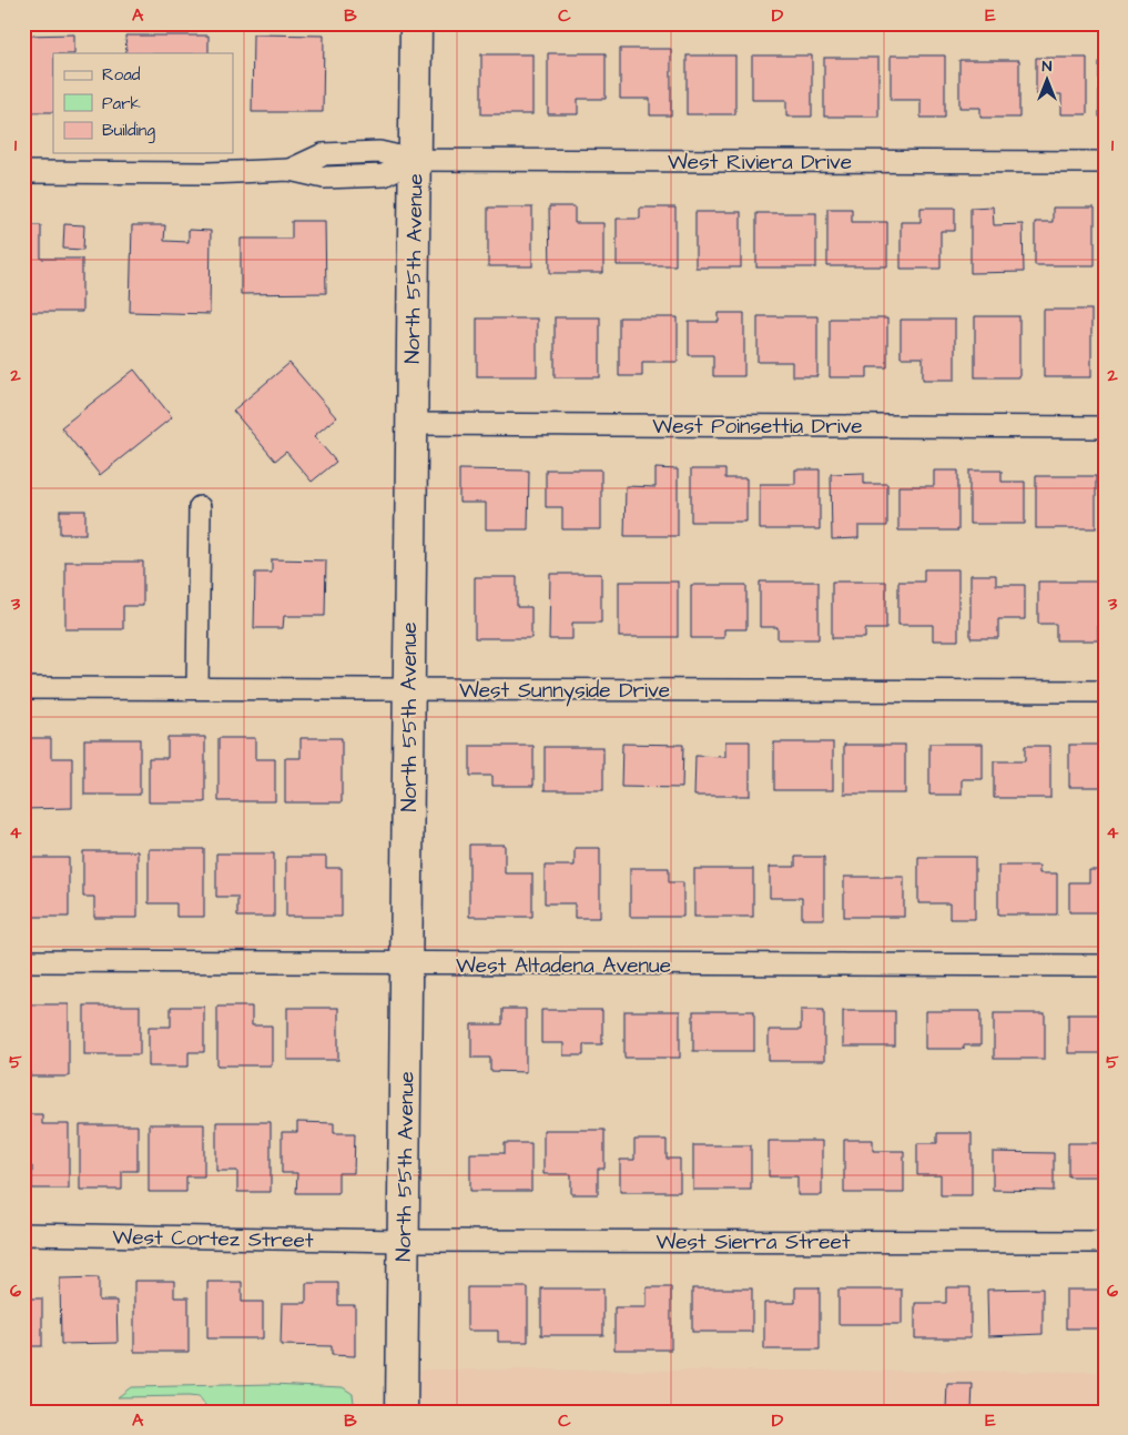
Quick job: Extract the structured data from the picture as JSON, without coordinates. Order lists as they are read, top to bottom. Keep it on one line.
{"streets":{"street":["West Riviera Drive","North 55th Avenue","West Poinsettia Drive","West Sunnyside Drive","West Altadena Avenue","West Cortez Street","West Sierra Street"]},"crossings":[["West Riviera Drive","North 55th Avenue"],["North 55th Avenue","West Poinsettia Drive"],["North 55th Avenue","West Sunnyside Drive"],["North 55th Avenue","West Altadena Avenue"],["North 55th Avenue","West Cortez Street"],["North 55th Avenue","West Sierra Street"],["West Cortez Street","West Sierra Street"]],"legend":["Road","Park","Building"],"north":"top","grid":{"columns":["A","B","C","D","E"],"rows":["1","2","3","4","5","6"]}}
